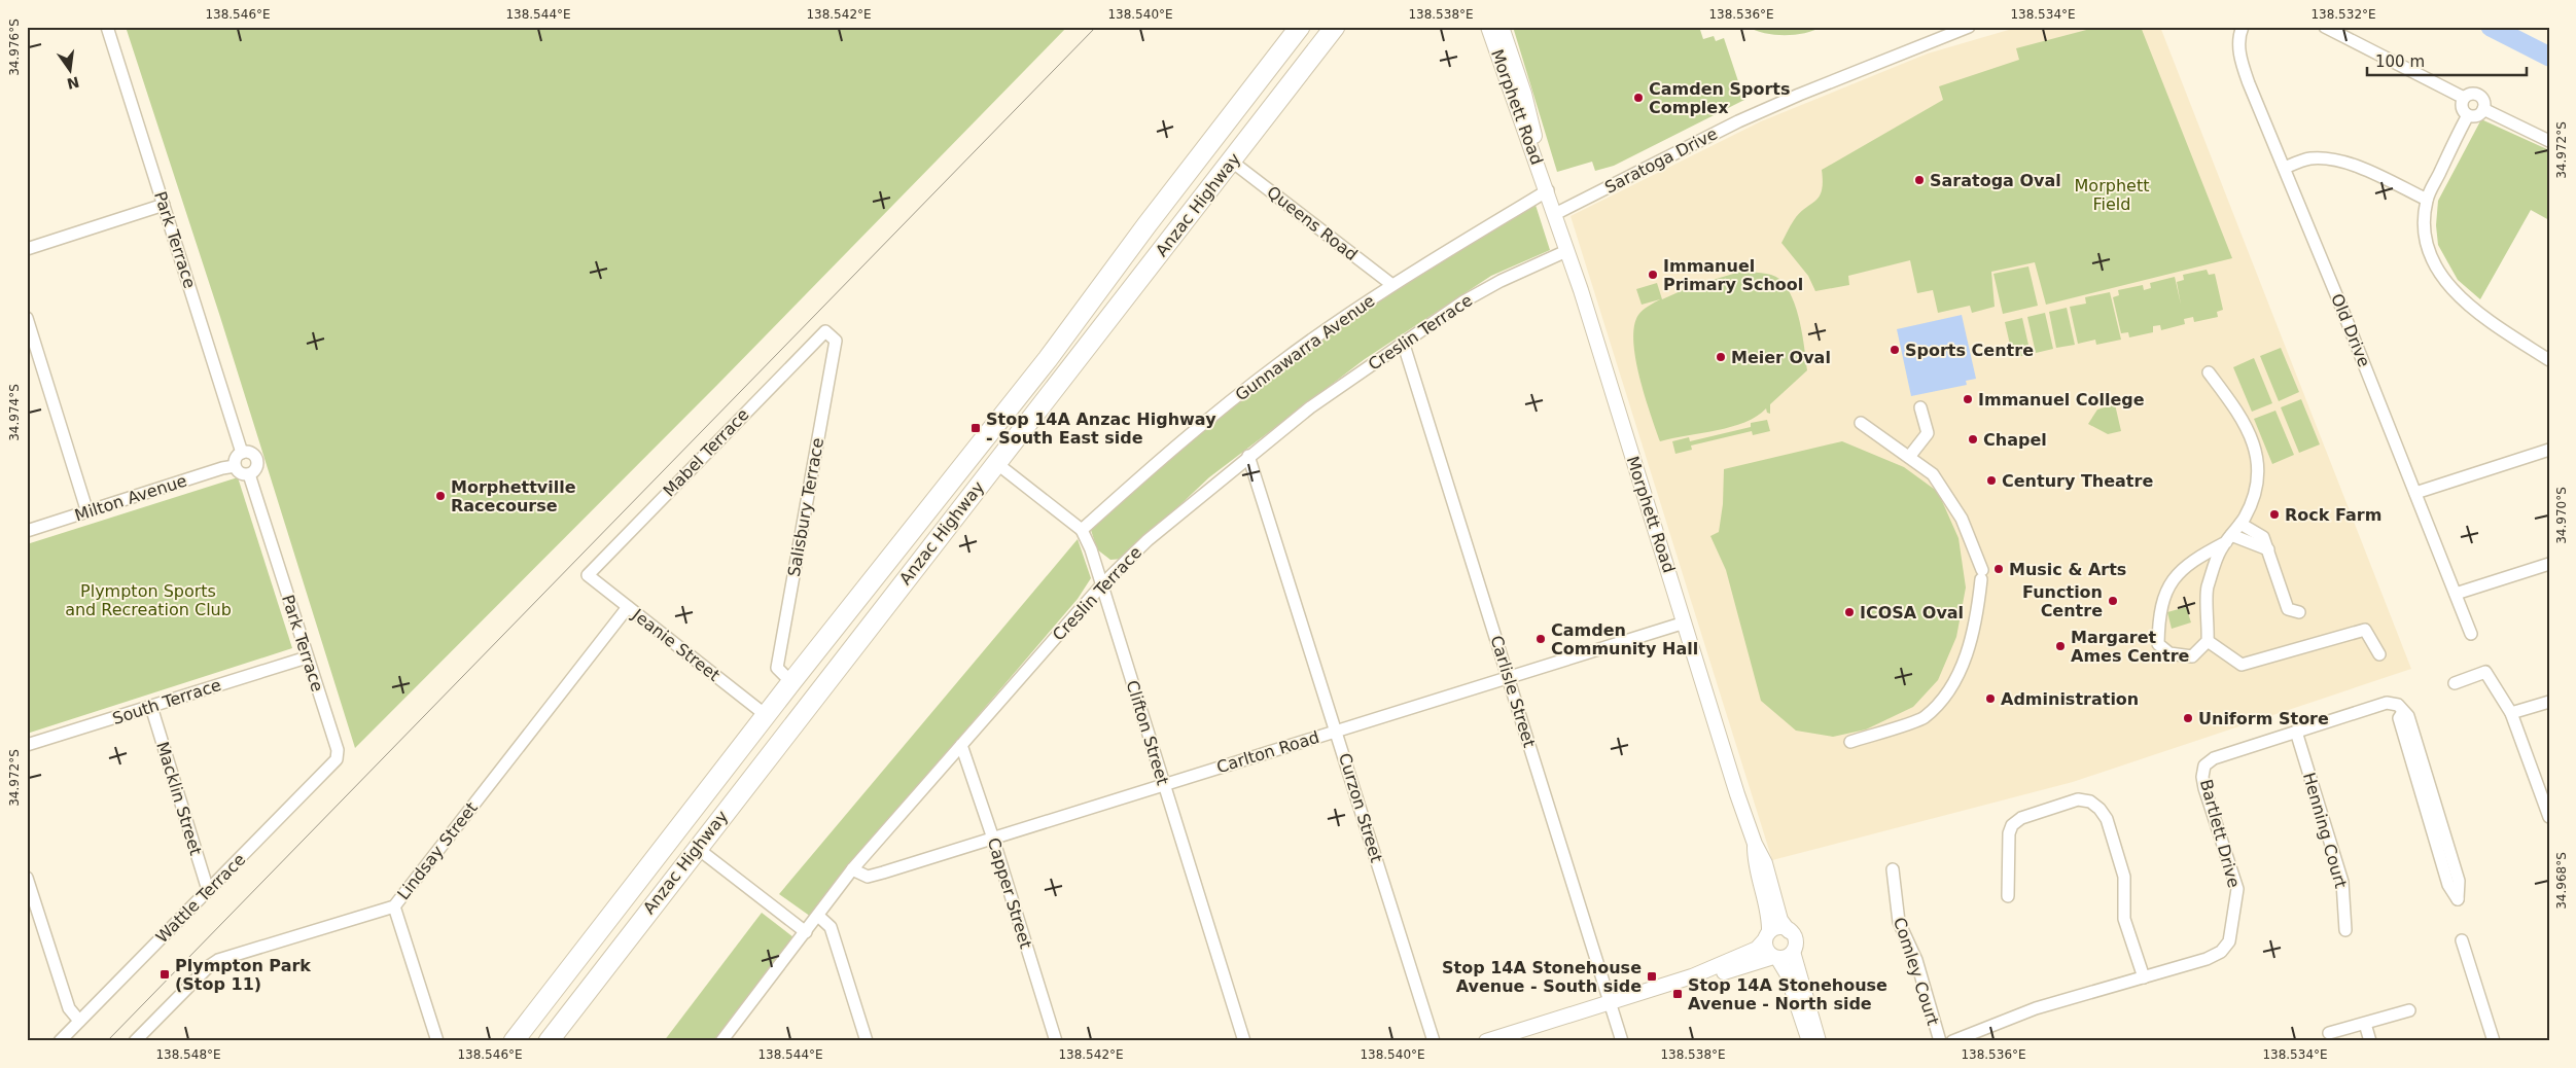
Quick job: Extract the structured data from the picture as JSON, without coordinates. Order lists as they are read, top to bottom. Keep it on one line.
{"streets":{"highway":["Anzac Highway"],"street":["Morphett Road","Saratoga Drive","Queens Road","Park Terrace","Old Drive","Creslin Terrace","Gunnawarra Avenue","Mabel Terrace","Milton Avenue","Salisbury Terrace","Jeanie Street","Carlisle Street","South Terrace","Clifton Street","Carlton Road","Macklin Street","Curzon Street","Henning Court","Bartlett Drive","Lindsay Street","Capper Street","Wattle Terrace","Comley Court"]},"crossings":[["Morphett Road","Saratoga Drive"],["Morphett Road","Creslin Terrace"],["Morphett Road","Gunnawarra Avenue"],["Morphett Road","Carlton Road"],["Anzac Highway","Queens Road"],["Anzac Highway","Salisbury Terrace"],["Anzac Highway","Jeanie Street"],["Queens Road","Gunnawarra Avenue"],["Park Terrace","Milton Avenue"],["Park Terrace","South Terrace"],["Park Terrace","Wattle Terrace"],["Creslin Terrace","Carlisle Street"],["Creslin Terrace","Clifton Street"],["Creslin Terrace","Carlton Road"],["Creslin Terrace","Curzon Street"],["Creslin Terrace","Capper Street"],["Gunnawarra Avenue","Clifton Street"],["Mabel Terrace","Salisbury Terrace"],["Mabel Terrace","Jeanie Street"],["Jeanie Street","Lindsay Street"],["Carlisle Street","Carlton Road"],["South Terrace","Macklin Street"],["Clifton Street","Carlton Road"],["Carlton Road","Curzon Street"],["Carlton Road","Capper Street"],["Macklin Street","Wattle Terrace"],["Henning Court","Bartlett Drive"]],"parks":["Morphett Field","Plympton Sports and Recreation Club"],"places":{"other":["Camden Sports Complex","Saratoga Oval","Immanuel Primary School","Sports Centre","Meier Oval","Immanuel College","Chapel","Century Theatre","Morphettville Racecourse","Rock Farm","Music & Arts","Function Centre","ICOSA Oval","Camden Community Hall","Margaret Ames Centre","Administration","Uniform Store"],"transit":["Stop 14A Anzac Highway - South East side","Plympton Park (Stop 11)","Stop 14A Stonehouse Avenue - South side","Stop 14A Stonehouse Avenue - North side"]},"scale_bar":"100 m","north":"bottom","coordinates":["138.546°E","138.544°E","138.542°E","138.540°E","138.538°E","138.536°E","138.534°E","138.532°E","34.976°S","34.972°S","34.974°S","34.970°S","34.968°S","138.548°E"]}
